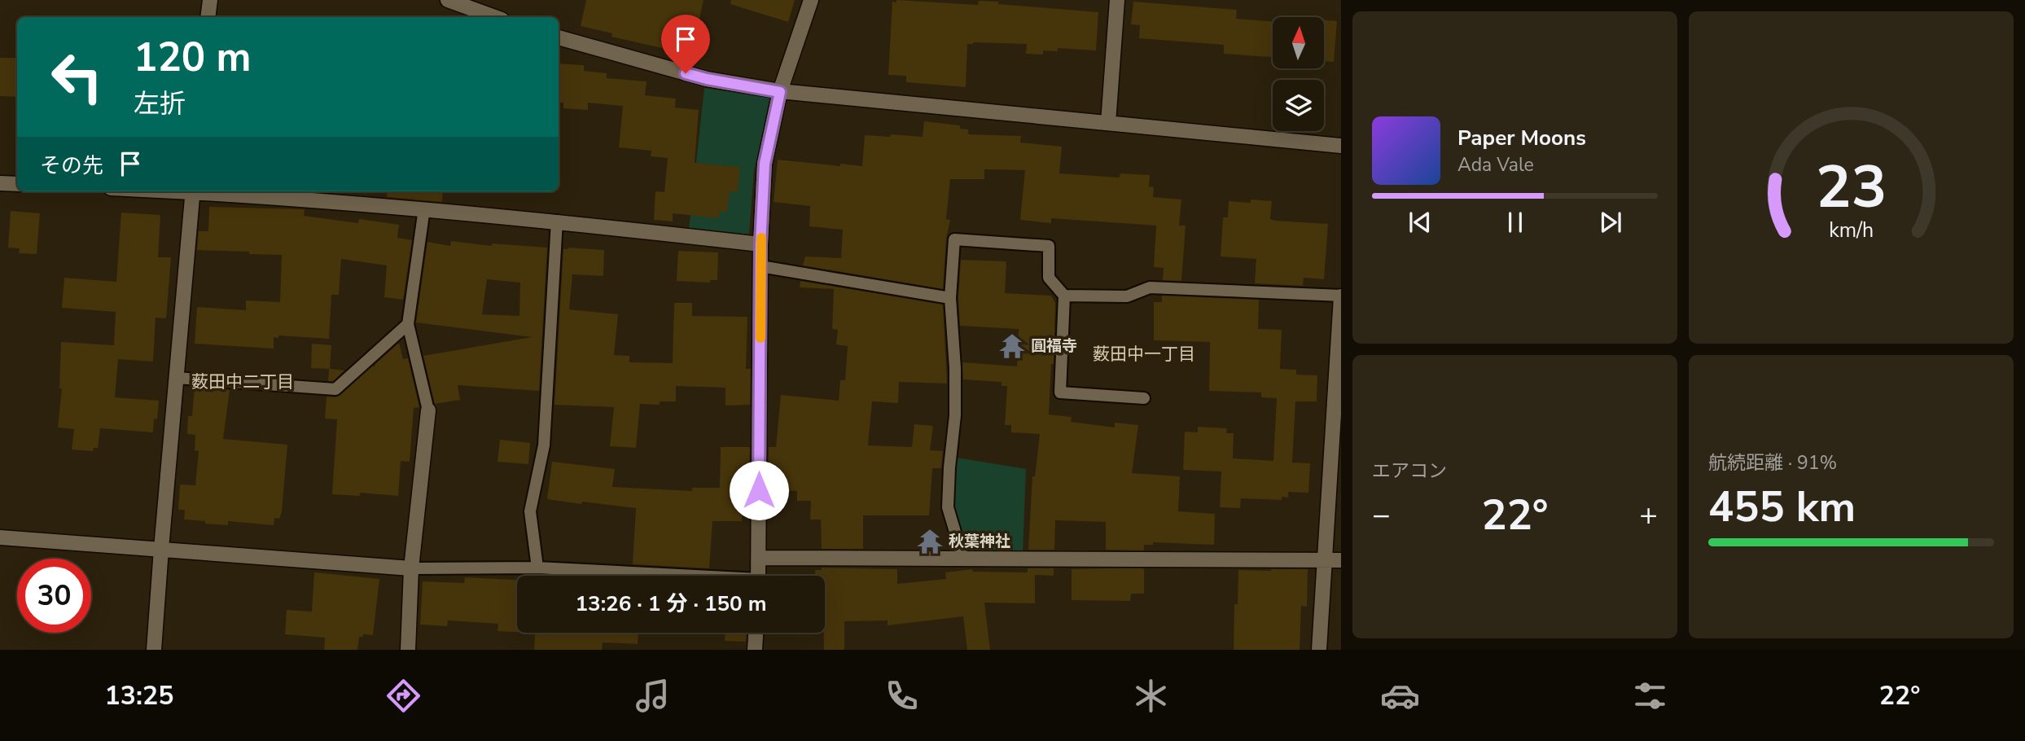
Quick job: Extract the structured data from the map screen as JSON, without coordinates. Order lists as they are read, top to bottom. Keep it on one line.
{"districts":["薮田中一丁目","薮田中二丁目"],"places":{"temple":["圓福寺","秋葉神社"]},"north":"top","page":{"turn":["120 m","左折"],"song":["Paper Moons","Ada Vale"],"then":"その先","tile":["エアコン",["航続距離 · 91%","455 km"]],"heat":["−","22°","+"],"limit":"30","trip":"13:26 · 1 分 · 150 m","tabs":["13:25","22°"],"gauge":["23","km/h"]}}
